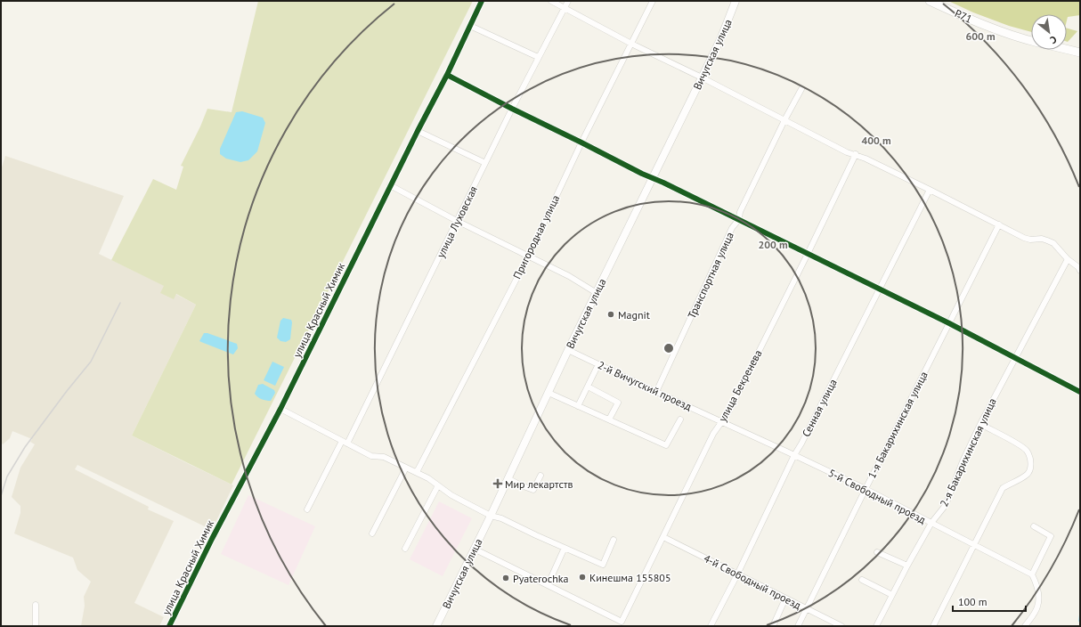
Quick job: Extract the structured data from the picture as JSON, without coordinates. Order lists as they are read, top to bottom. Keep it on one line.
{"streets":{"main road":["Р71","Вичугская улица"],"street":["улица Луховская","Пригородная улица","Транспортная улица","улица Красный Химик","2-й Вичугский проезд","улица Бекренева","Сенная улица","1-я Бакарихинская улица","2-я Бакарихинская улица","5-й Свободный проезд","4-й Свободный проезд"]},"crossings":[["Вичугская улица","2-й Вичугский проезд"],["Транспортная улица","2-й Вичугский проезд"],["2-й Вичугский проезд","улица Бекренева"],["2-й Вичугский проезд","5-й Свободный проезд"],["улица Бекренева","5-й Свободный проезд"],["улица Бекренева","4-й Свободный проезд"],["Сенная улица","5-й Свободный проезд"],["Сенная улица","4-й Свободный проезд"],["1-я Бакарихинская улица","5-й Свободный проезд"],["1-я Бакарихинская улица","4-й Свободный проезд"],["2-я Бакарихинская улица","5-й Свободный проезд"]],"places":{"other":["Magnit","Кинешма 155805","Pyaterochka"],"health":["Мир лекартств"]},"scale_bar":"100 m","north":"bottom right","rings":["600 m","400 m","200 m"]}
